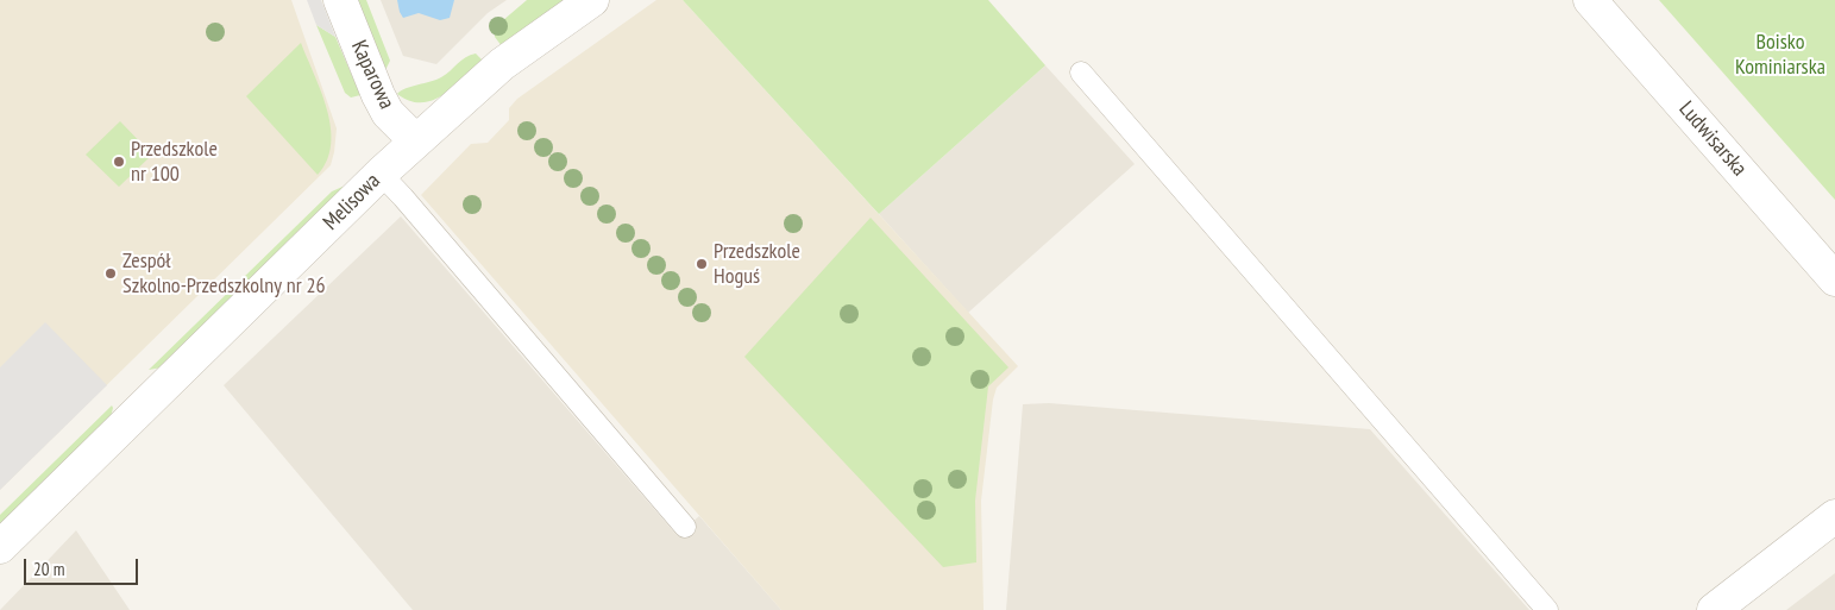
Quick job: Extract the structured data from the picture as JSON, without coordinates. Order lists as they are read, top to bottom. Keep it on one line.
{"streets":{"street":["Kaparowa","Ludwisarska","Melisowa"]},"crossings":[["Kaparowa","Melisowa"]],"parks":["Boisko Kominiarska"],"places":["Przedszkole nr 100","Przedszkole Hoguś","Zespół Szkolno-Przedszkolny nr 26"],"scale_bar":"20 m"}
